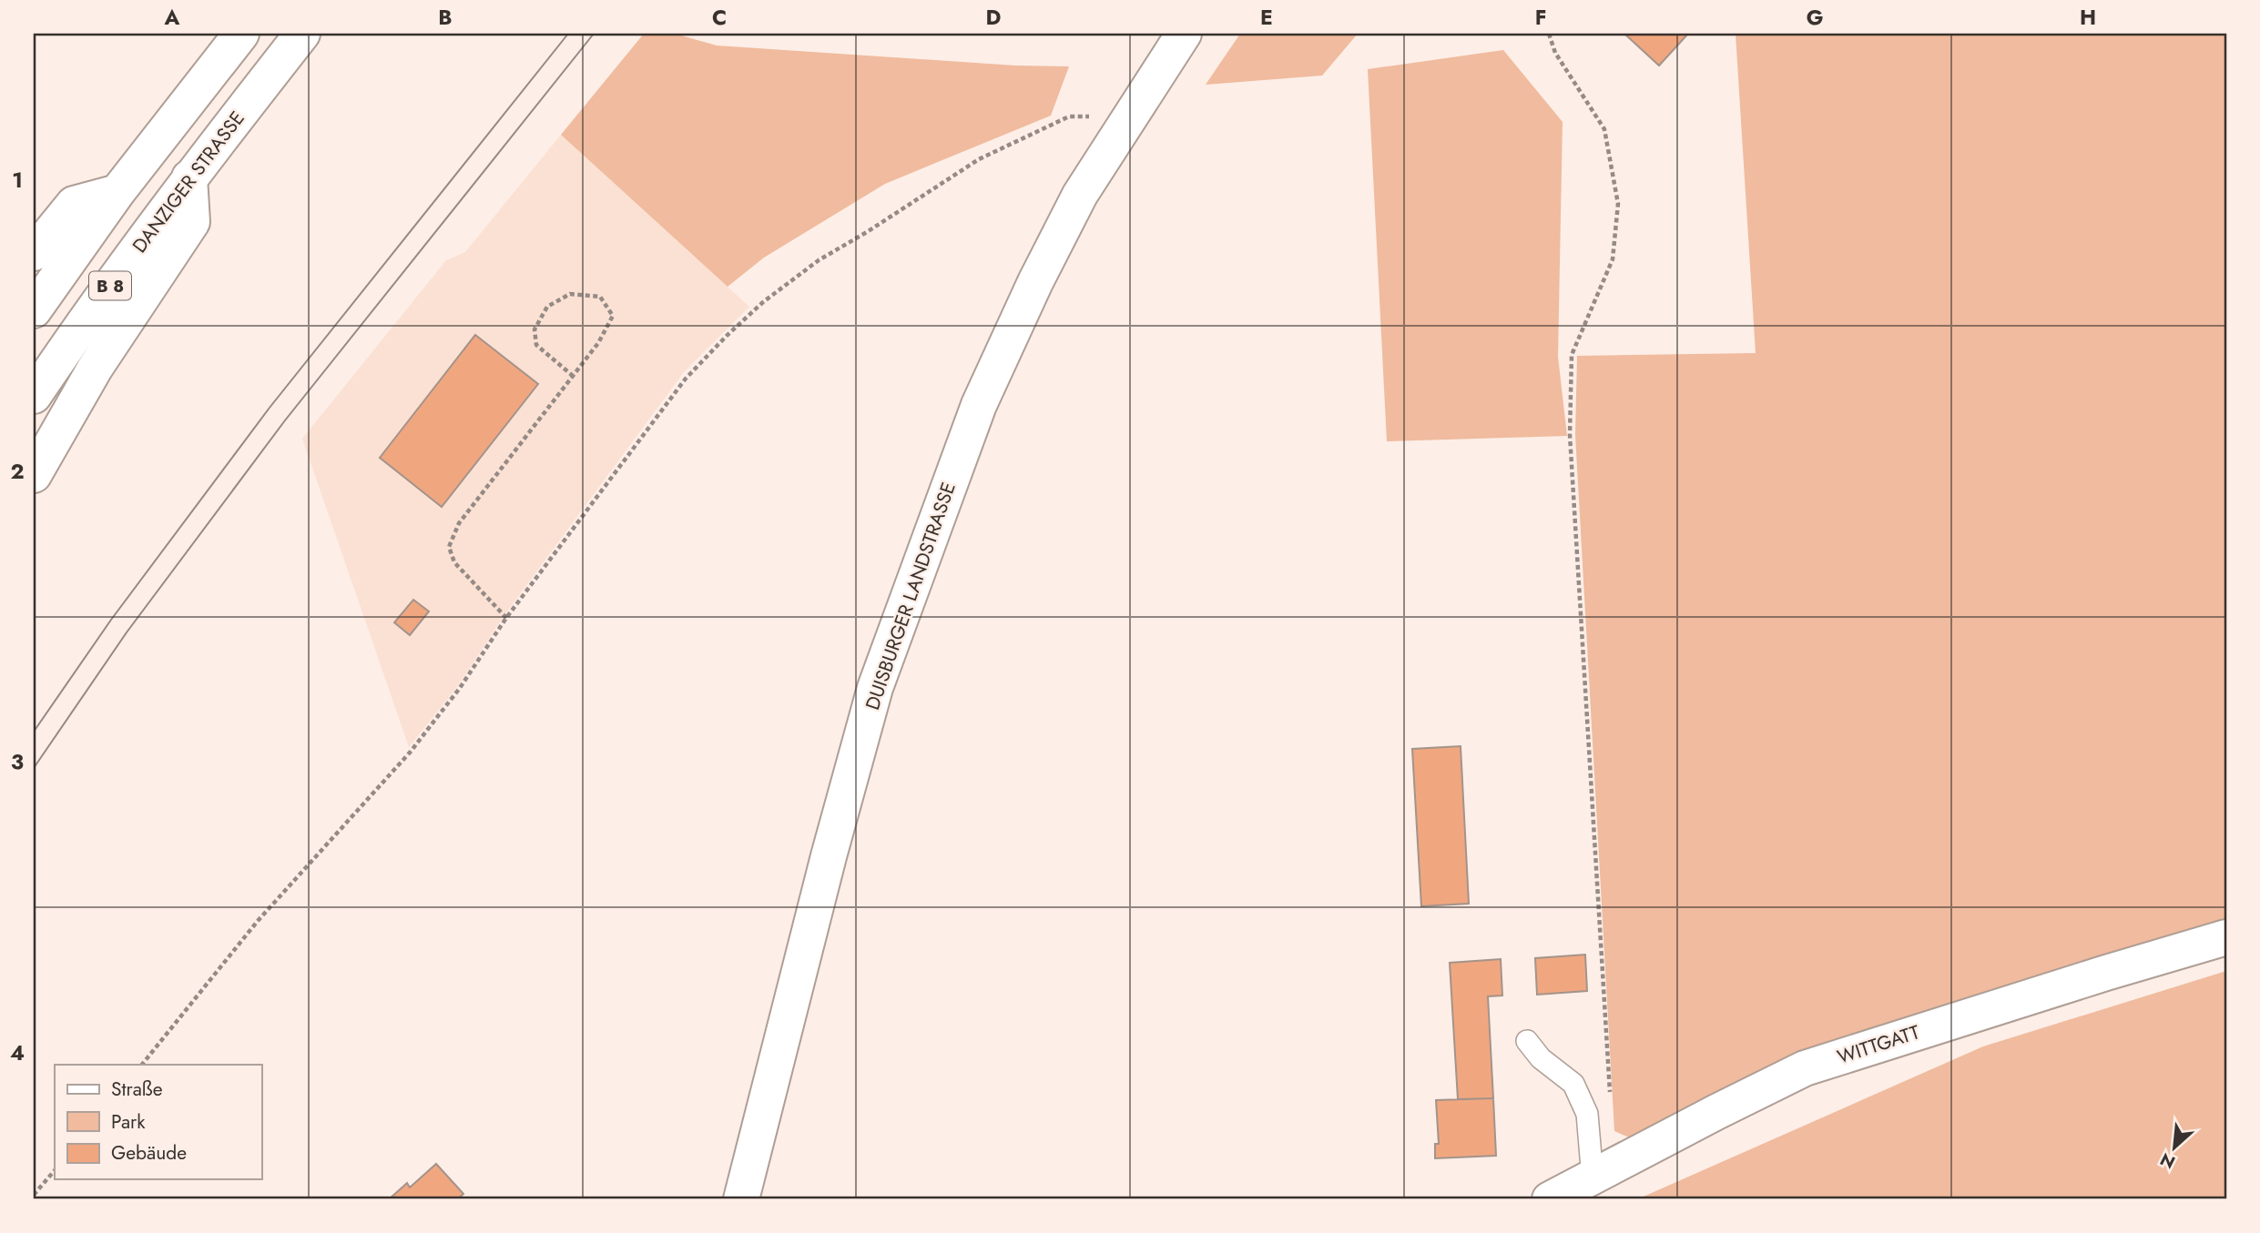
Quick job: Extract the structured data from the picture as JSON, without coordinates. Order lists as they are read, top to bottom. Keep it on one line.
{"streets":{"main road":["DANZIGER STRASSE","B 8","DUISBURGER LANDSTRASSE","WITTGATT"]},"legend":["Straße","Park","Gebäude"],"north":"bottom left","grid":{"columns":["A","B","C","D","E","F","G","H"],"rows":["1","2","3","4"]}}
